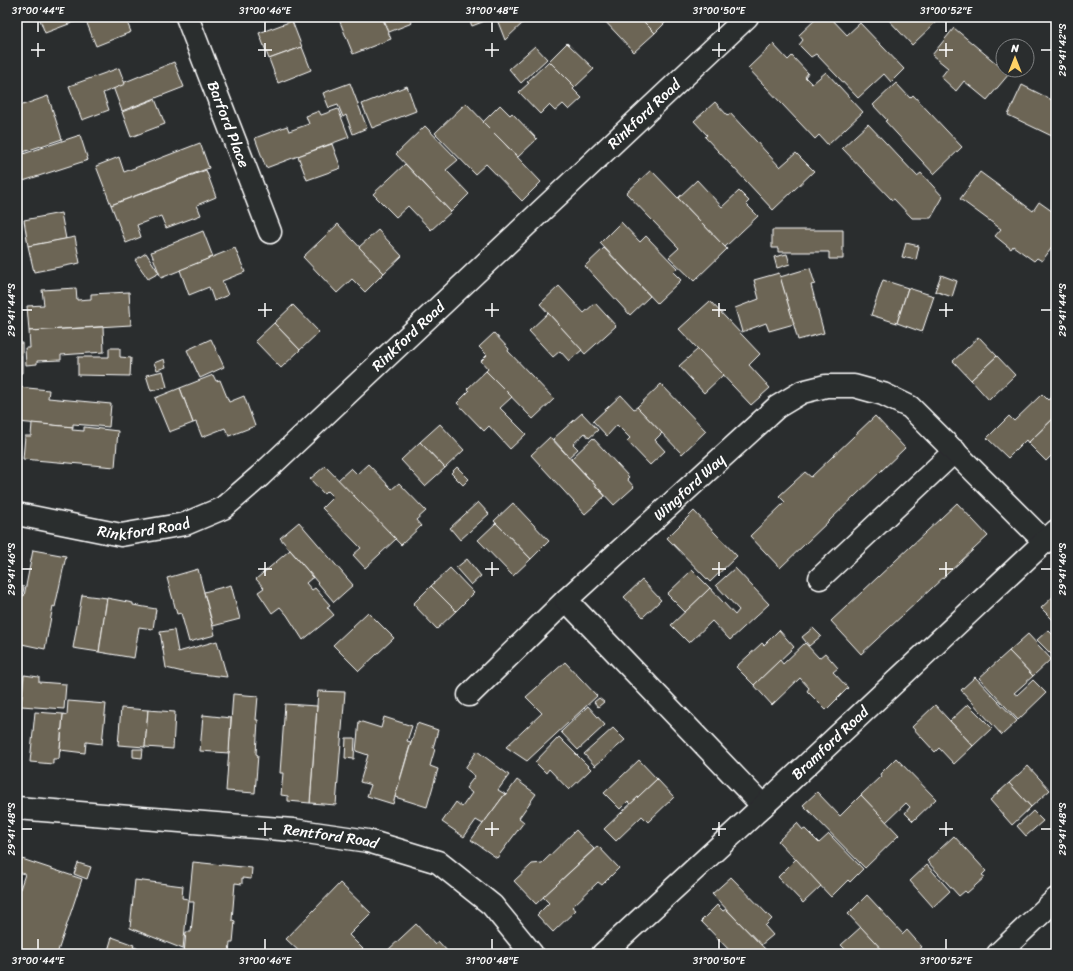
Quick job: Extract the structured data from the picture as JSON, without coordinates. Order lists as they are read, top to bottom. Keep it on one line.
{"streets":{"street":["Rinkford Road","Barford Place","Wingford Way","Bramford Road","Rentford Road"]},"crossings":[["Wingford Way","Bramford Road"]],"north":"top","coordinates":["31°00'44\"E","31°00'46\"E","31°00'48\"E","31°00'50\"E","31°00'52\"E","29°41'42\"S","29°41'44\"S","29°41'46\"S","29°41'48\"S"]}
